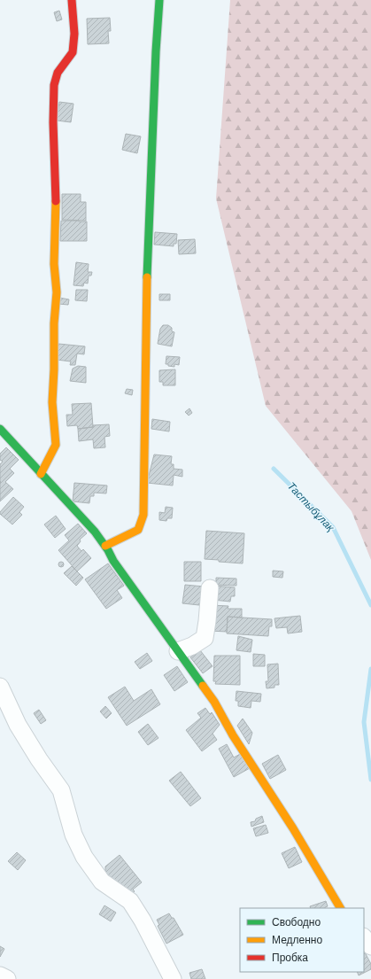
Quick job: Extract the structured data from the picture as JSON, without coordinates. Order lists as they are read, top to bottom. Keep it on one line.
{"water":["Тастыбұлақ"],"legend":["Свободно","Медленно","Пробка"]}
